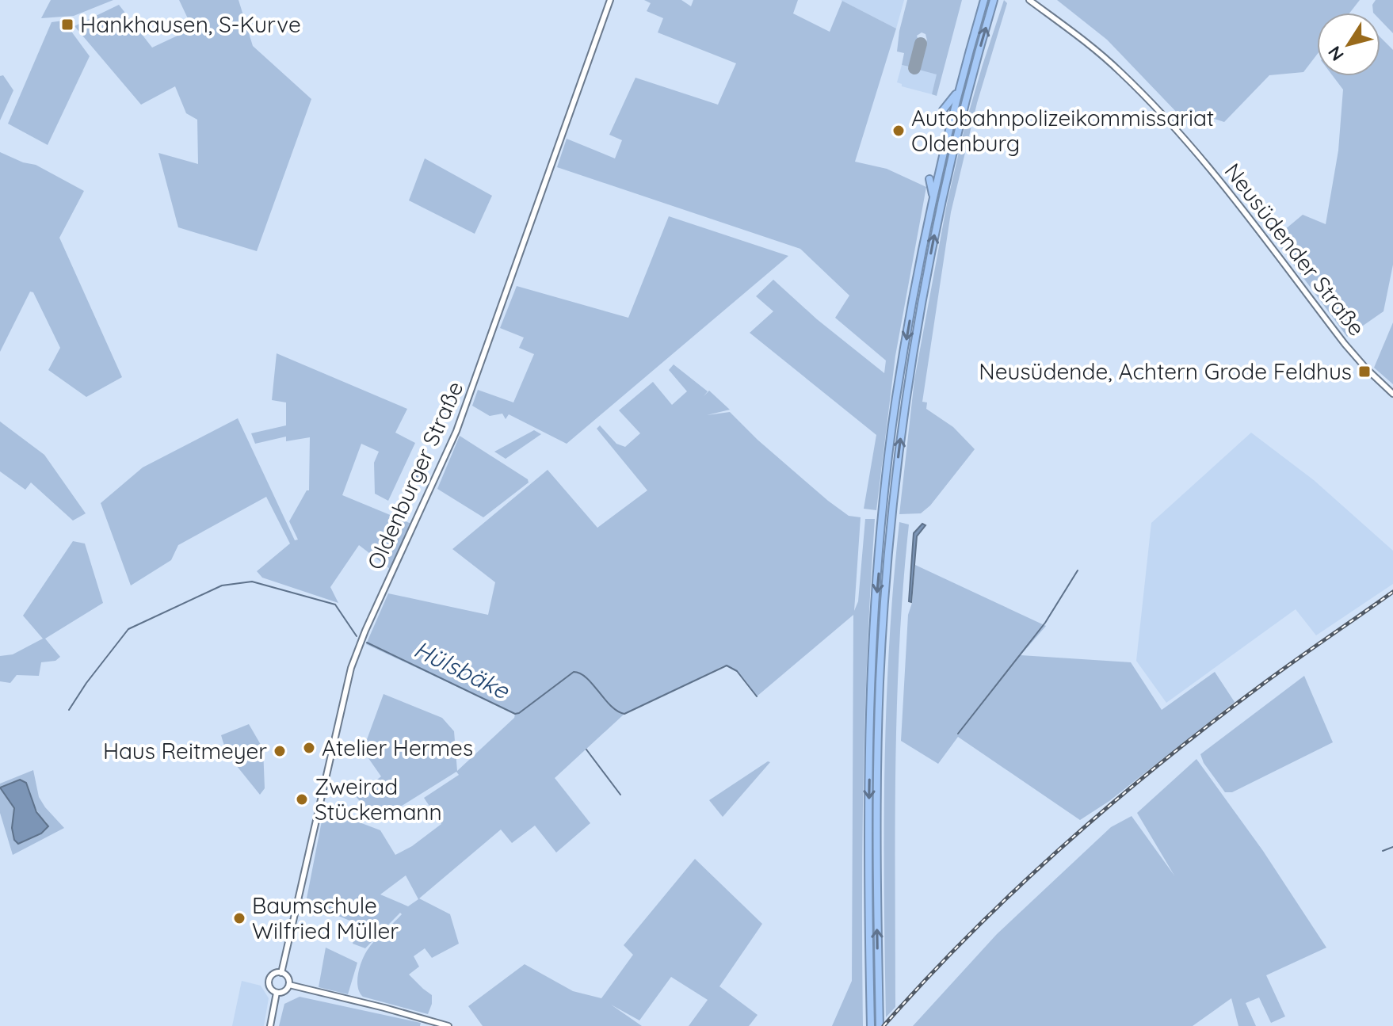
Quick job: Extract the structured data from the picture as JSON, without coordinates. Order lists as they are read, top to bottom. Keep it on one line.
{"streets":{"street":["Neusüdender Straße","Oldenburger Straße"]},"water":["Hülsbäke"],"places":{"transit":["Hankhausen, S-Kurve","Neusüdende, Achtern Grode Feldhus"],"other":["Autobahnpolizeikommissariat Oldenburg","Atelier Hermes","Haus Reitmeyer","Zweirad Stückemann","Baumschule Wilfried Müller"]},"north":"bottom left"}
